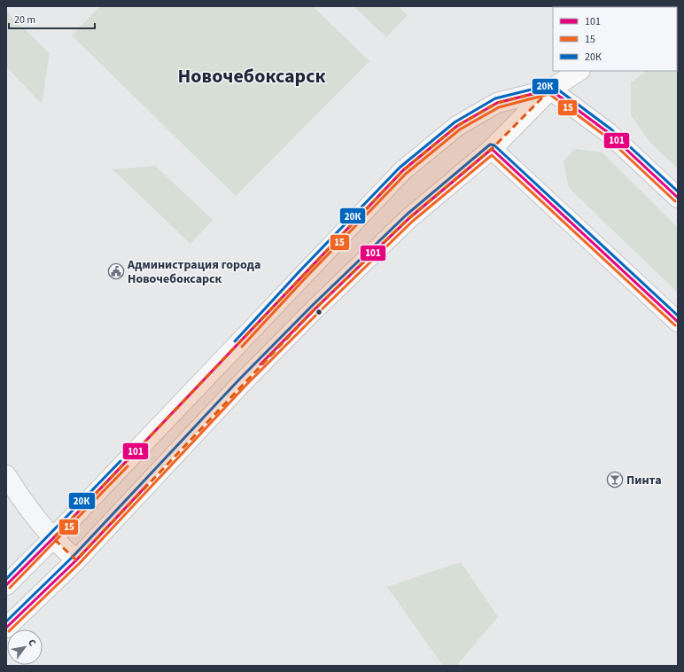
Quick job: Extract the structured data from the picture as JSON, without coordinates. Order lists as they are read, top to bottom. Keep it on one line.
{"districts":["Новочебоксарск"],"places":{"public building":["Администрация города Новочебоксарск"],"bar":["Пинта"]},"lines":["transit line 20К","transit line 101","transit line 15"],"legend":["101","15","20К"],"scale_bar":"20 m","north":"top right"}
